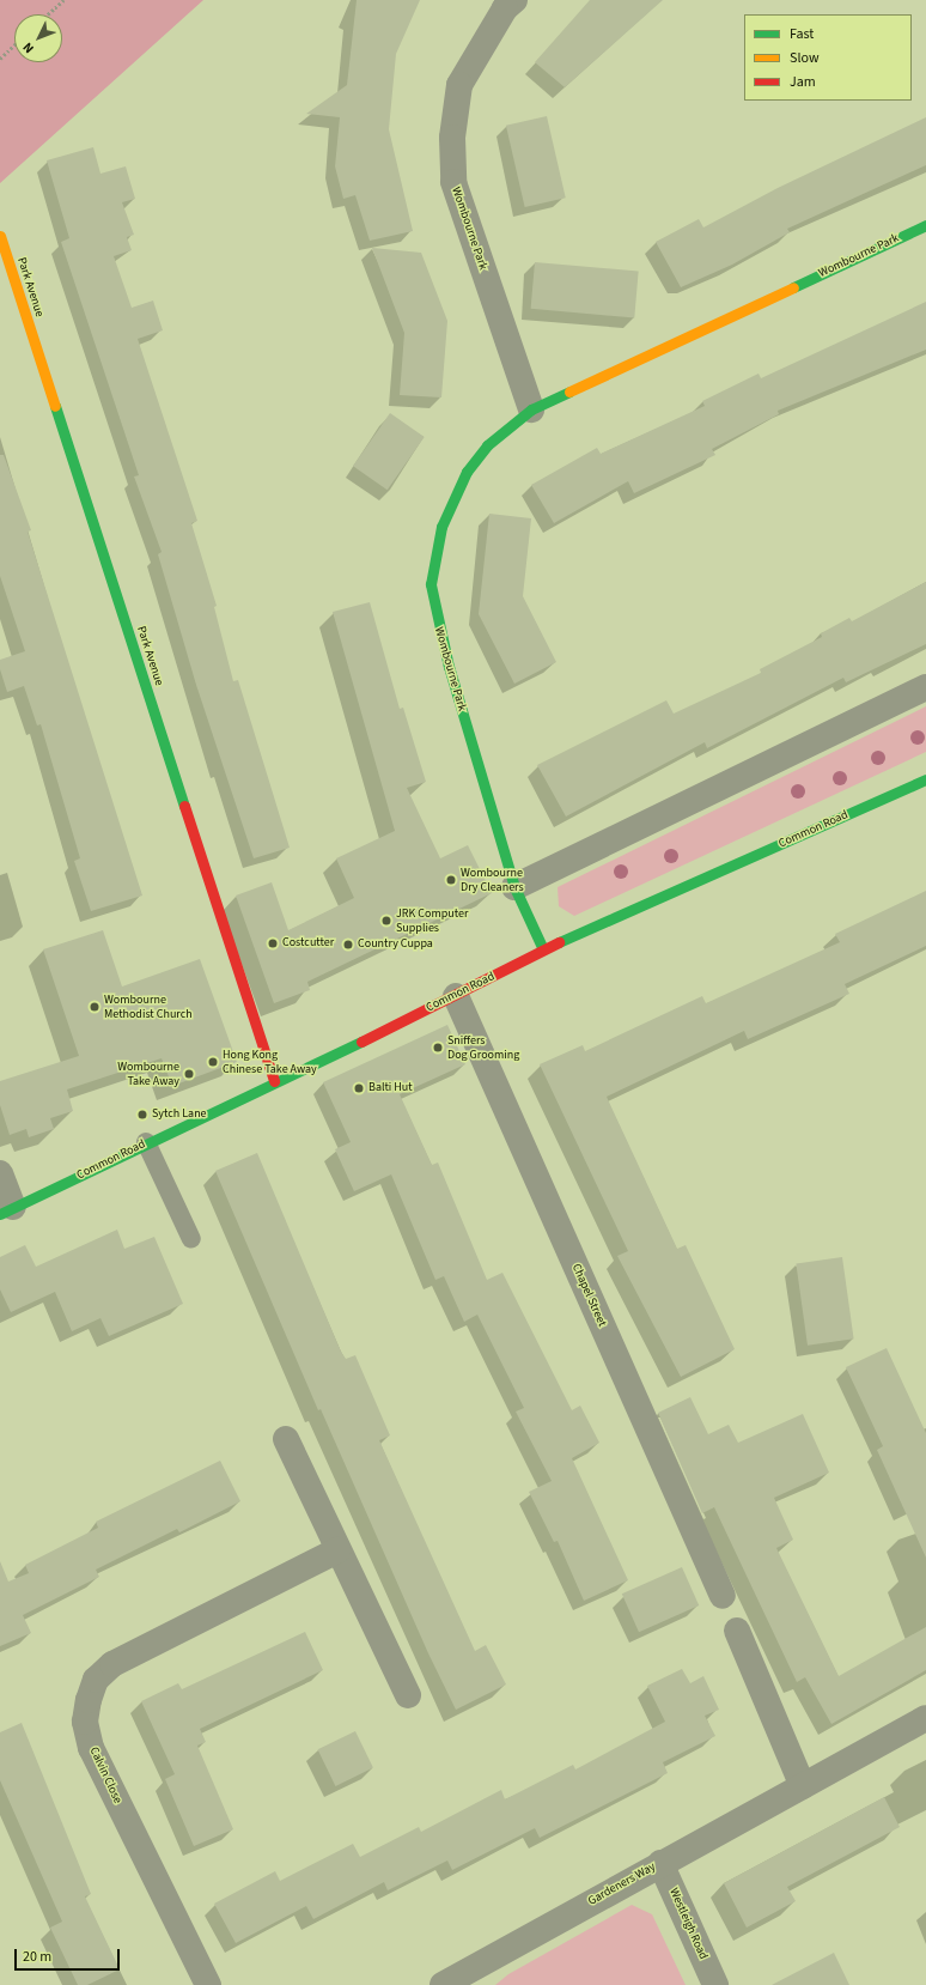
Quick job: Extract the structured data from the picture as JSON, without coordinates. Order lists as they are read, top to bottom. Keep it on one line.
{"streets":{"street":["Wombourne Park","Park Avenue","Common Road","Chapel Street","Calvin Close","Gardeners Way","Westleigh Road"]},"crossings":[["Wombourne Park","Common Road"],["Park Avenue","Common Road"],["Common Road","Chapel Street"],["Gardeners Way","Westleigh Road"]],"places":["Wombourne Dry Cleaners","JRK Computer Supplies","Costcutter","Country Cuppa","Wombourne Methodist Church","Sniffers Dog Grooming","Hong Kong Chinese Take Away","Wombourne Take Away","Balti Hut","Sytch Lane"],"legend":["Fast","Slow","Jam"],"scale_bar":"20 m","north":"bottom left"}
